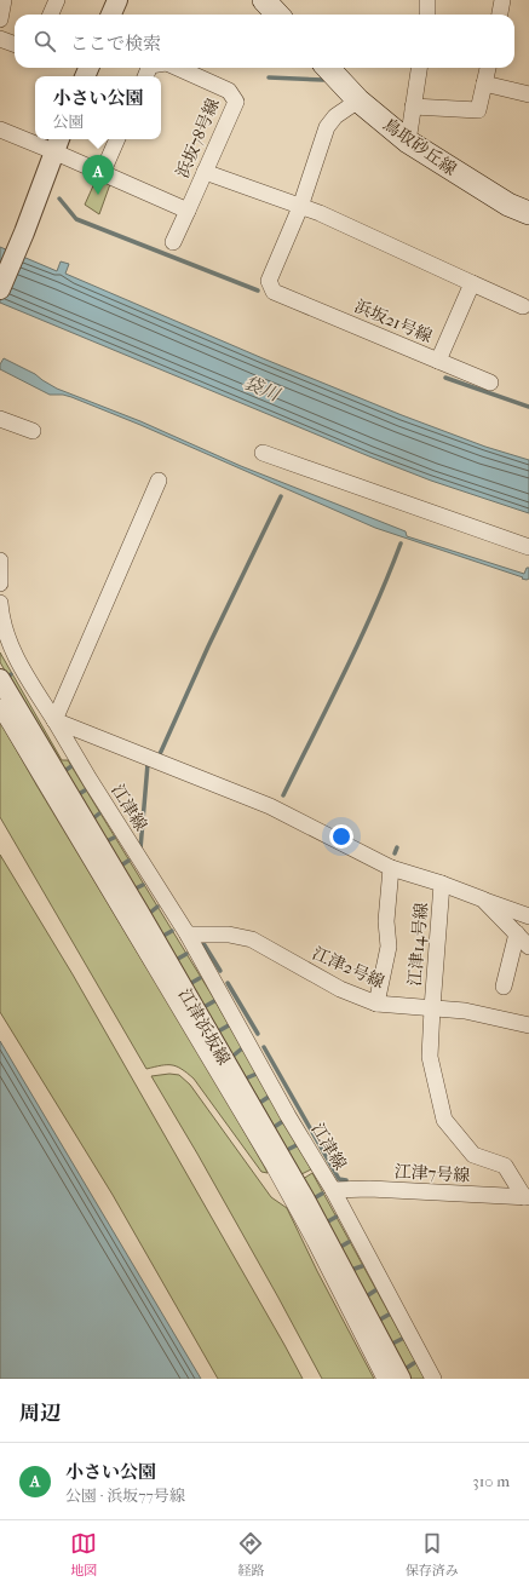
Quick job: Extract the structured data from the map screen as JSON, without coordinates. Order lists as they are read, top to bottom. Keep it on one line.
{"streets":{"main road":["鳥取砂丘線"],"street":["浜坂78号線","浜坂21号線","江津線","江津14号線","江津2号線","江津浜坂線","江津7号線"]},"crossings":[["鳥取砂丘線","浜坂21号線"],["江津線","江津2号線"],["江津線","江津7号線"],["江津14号線","江津2号線"],["江津14号線","江津7号線"]],"water":["袋川"],"page":{"search":"ここで検索","popup":["小さい公園","公園"],"pins":"A","heading":"周辺","list":[{"mark":"A","name":"小さい公園","note":"公園 · 浜坂77号線","value":"310 m"}],"nav":["地図","経路","保存済み"]}}
